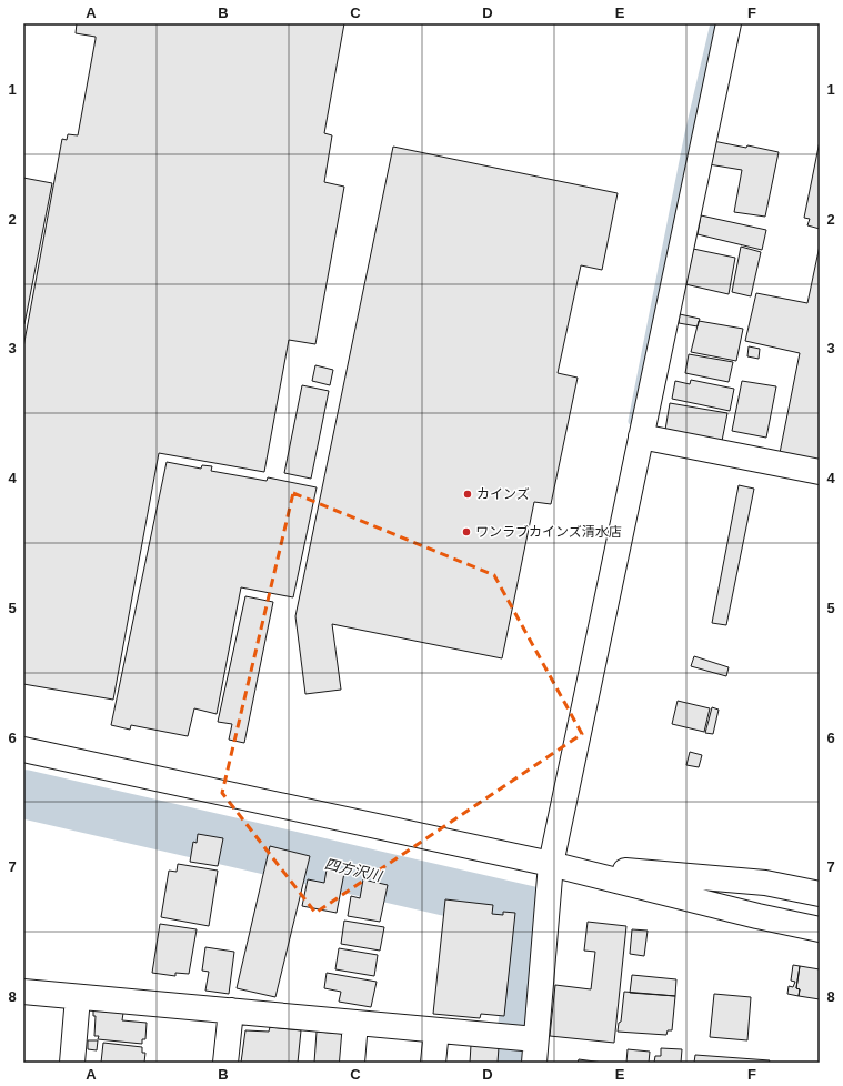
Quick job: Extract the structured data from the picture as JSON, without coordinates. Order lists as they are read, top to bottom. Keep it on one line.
{"water":["四方沢川"],"places":["カインズ","ワンラブカインズ清水店"],"grid":{"columns":["A","B","C","D","E","F"],"rows":["1","2","3","4","5","6","7","8"]}}
